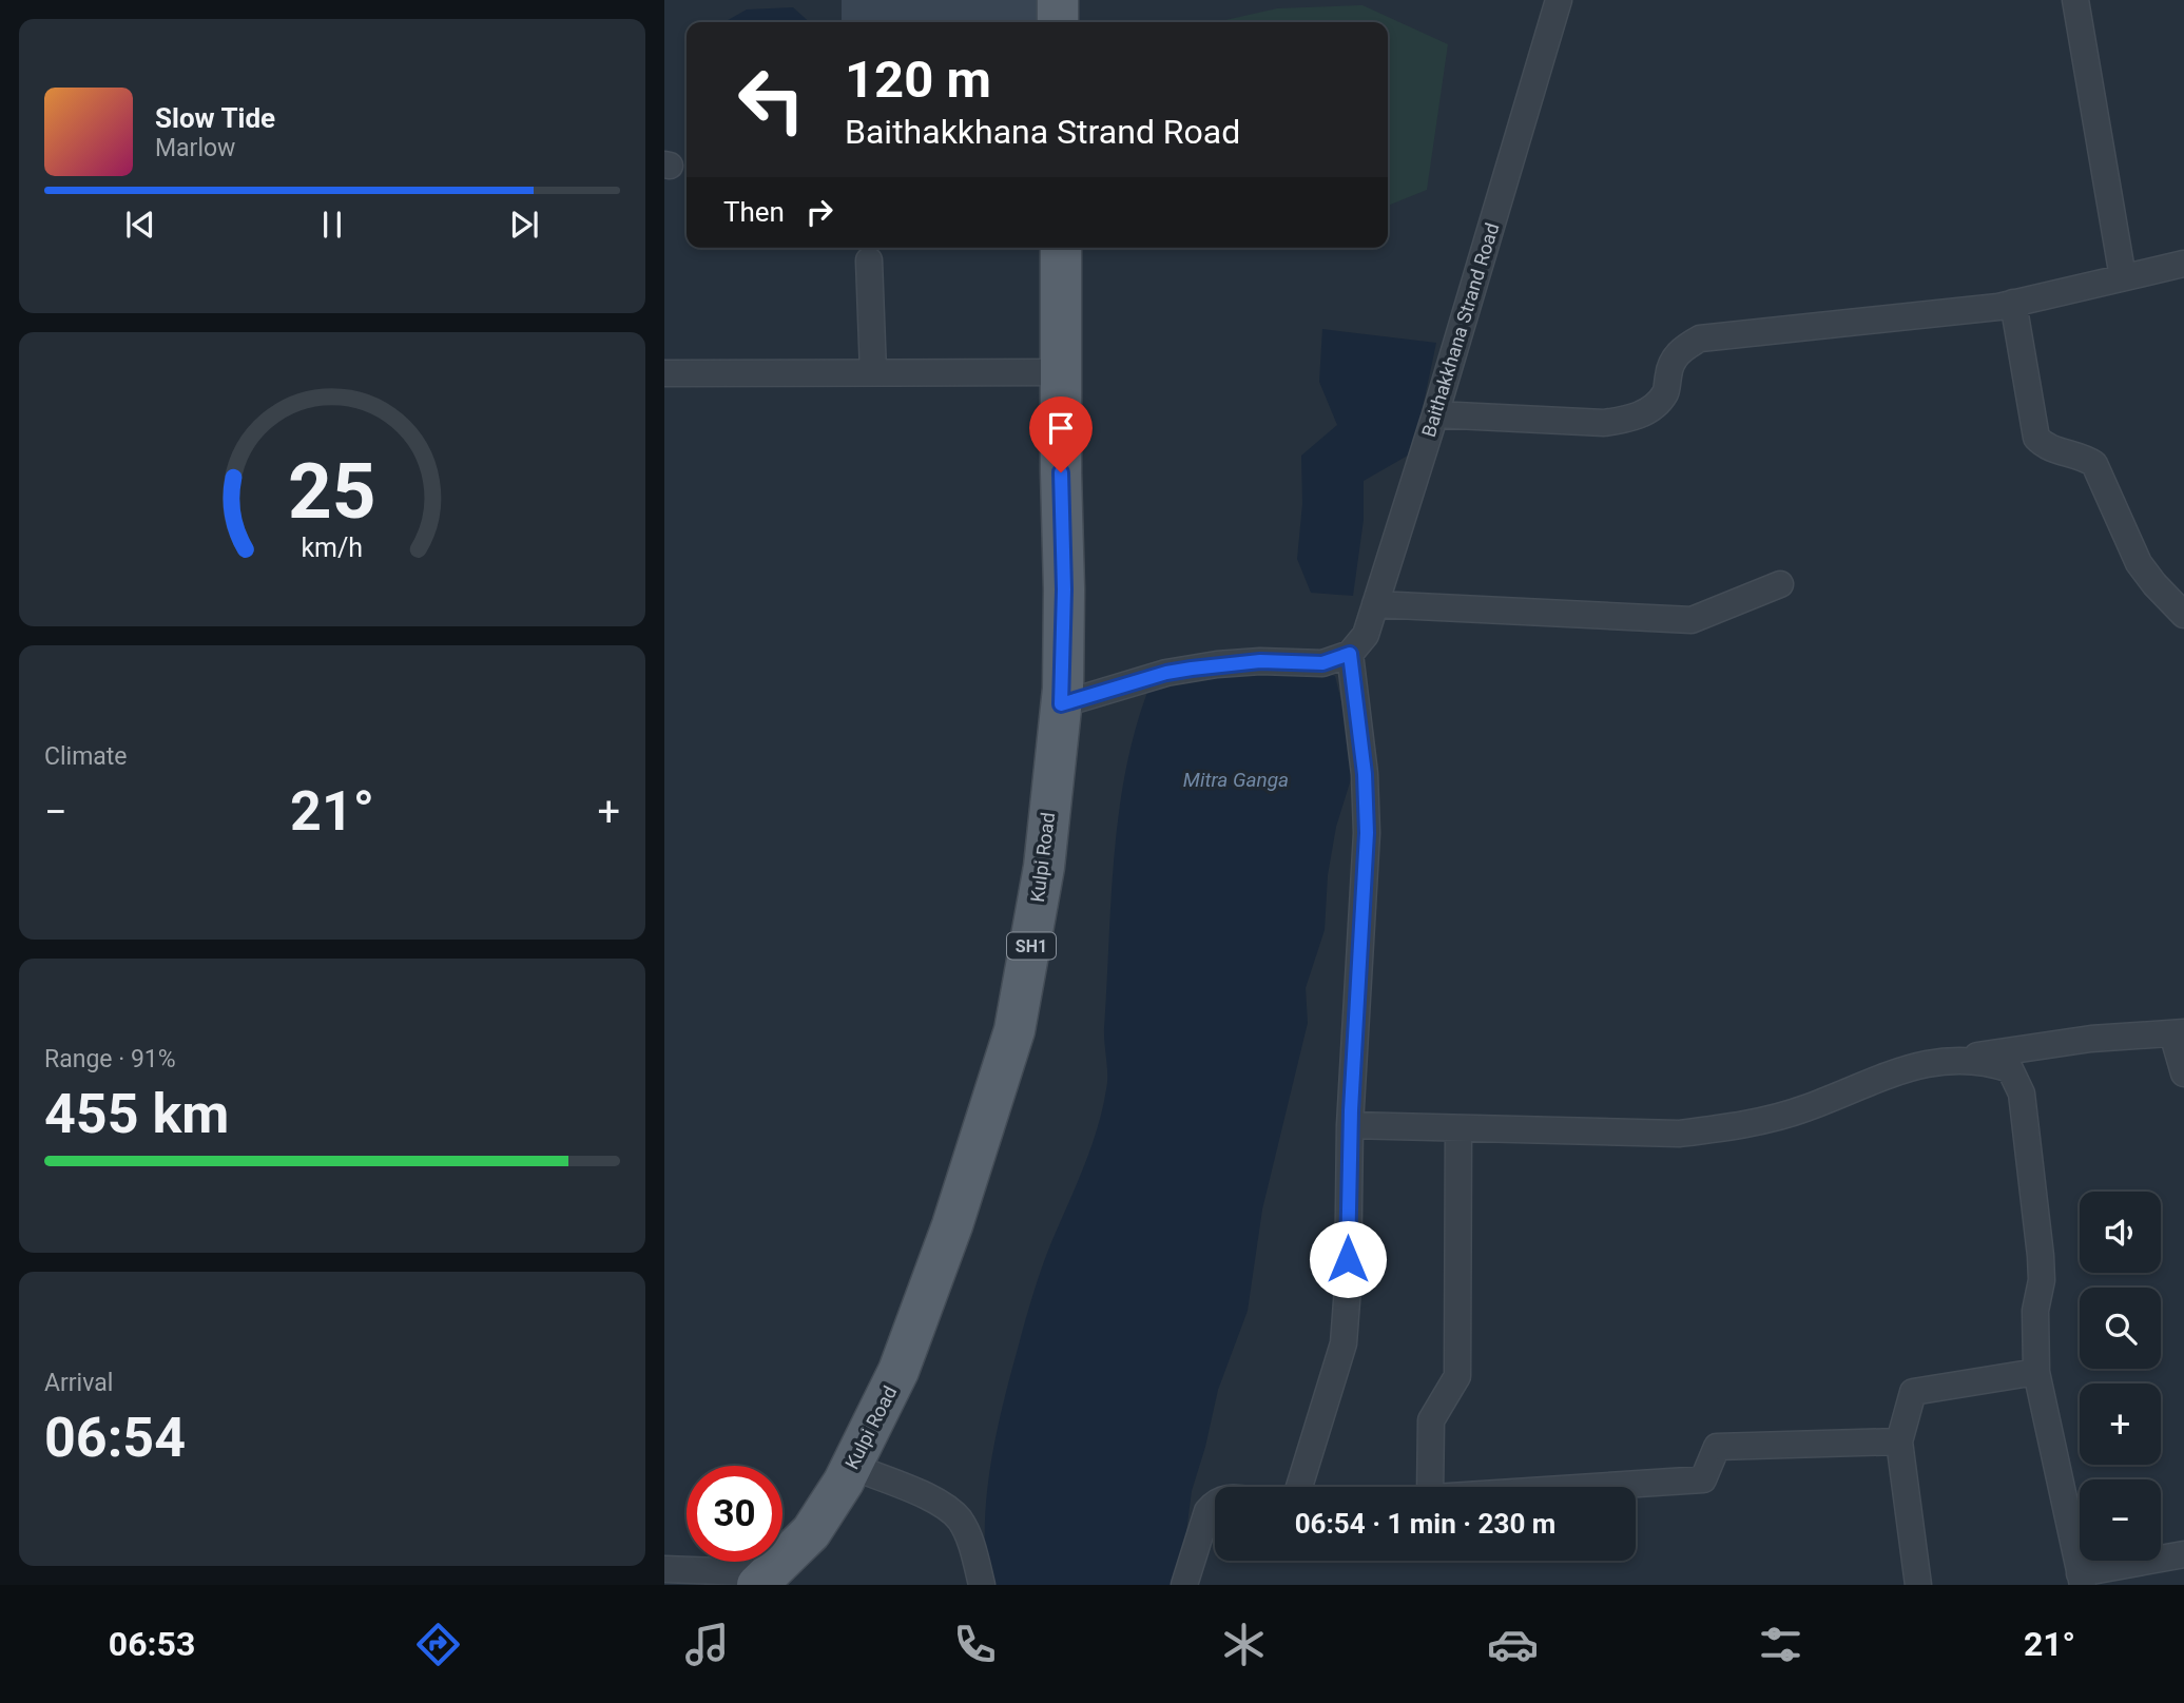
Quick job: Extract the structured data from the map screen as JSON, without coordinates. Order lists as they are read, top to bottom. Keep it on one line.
{"streets":{"main road":["Kulpi Road","SH1"],"street":["Baithakkhana Strand Road"]},"water":["Mitra Ganga"],"page":{"turn":["120 m","Baithakkhana Strand Road"],"song":["Slow Tide","Marlow"],"then":"Then","tile":["Climate",["Range · 91%","455 km"],["Arrival","06:54"]],"heat":["−","21°","+"],"map_buttons":["+","−"],"limit":"30","trip":"06:54 · 1 min · 230 m","tabs":["06:53","21°"],"gauge":["25","km/h"]}}
